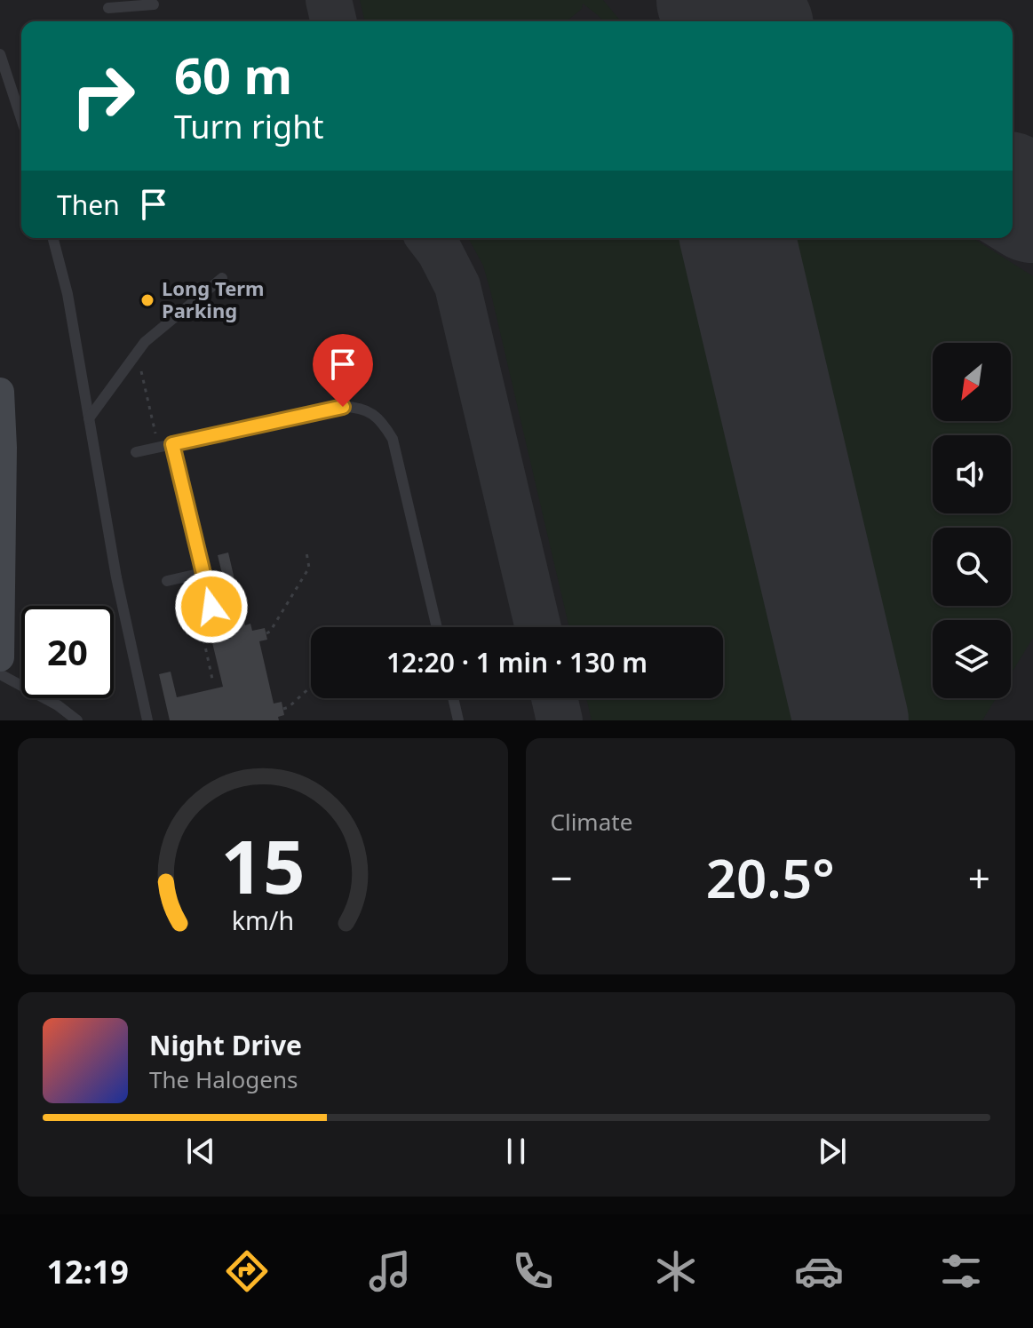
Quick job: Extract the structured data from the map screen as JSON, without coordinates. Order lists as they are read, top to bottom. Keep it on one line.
{"places":["Long Term Parking"],"north":"bottom left","page":{"turn":["60 m","Turn right"],"then":"Then","limit":"20","trip":"12:20 · 1 min · 130 m","tile":"Climate","heat":["−","20.5°","+"],"song":["Night Drive","The Halogens"],"tabs":"12:19","gauge":["15","km/h"]}}
